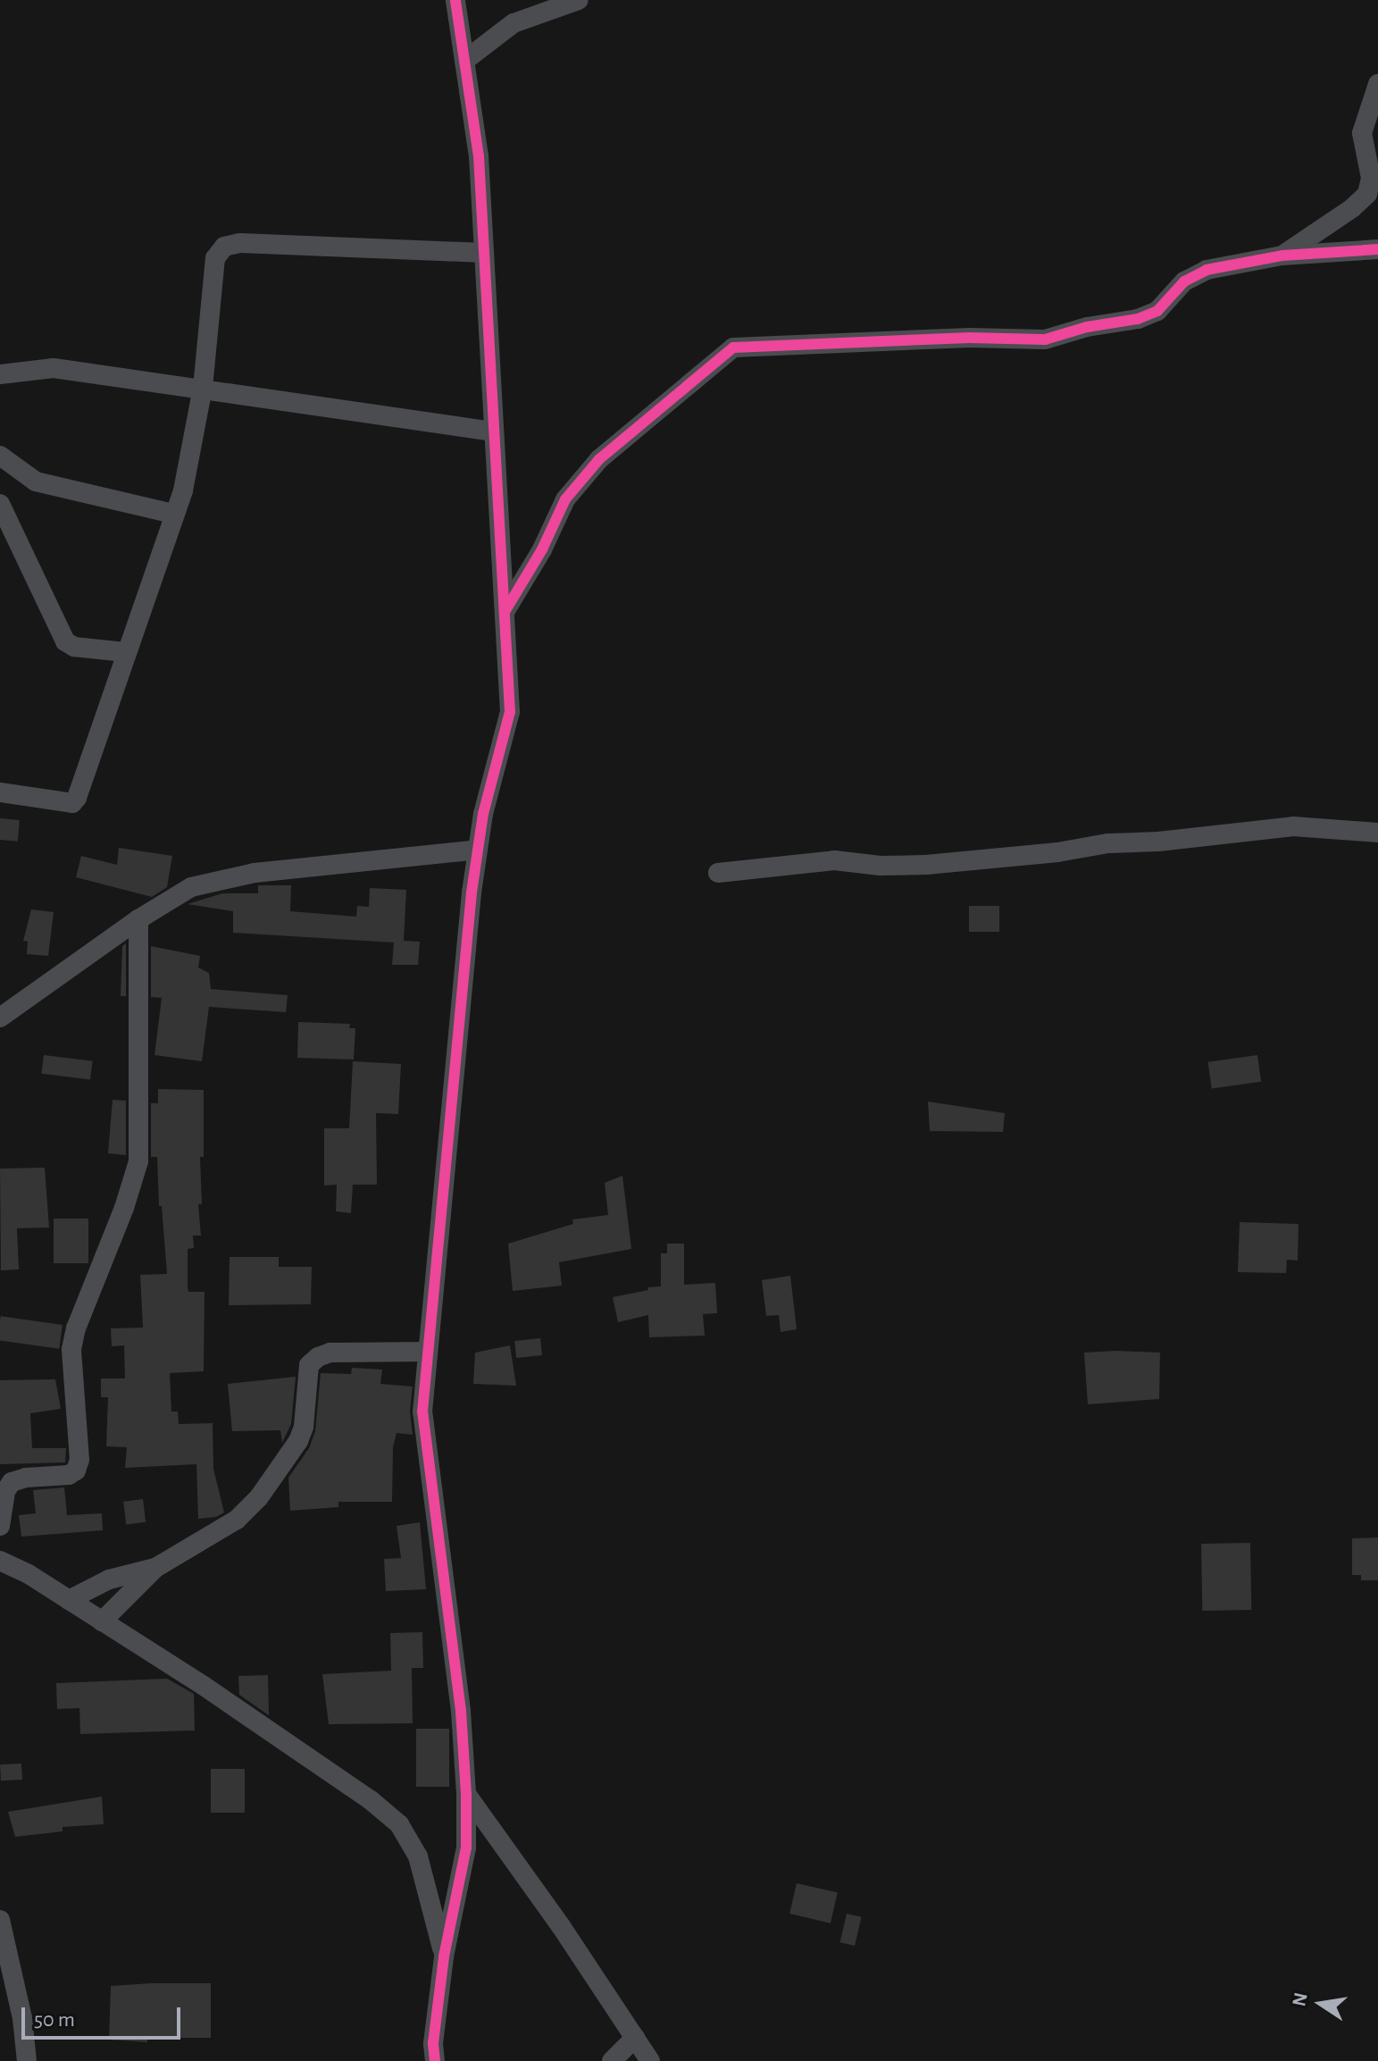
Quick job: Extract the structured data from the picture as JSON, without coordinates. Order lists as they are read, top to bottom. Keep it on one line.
{"scale_bar":"50 m","north":"left"}
